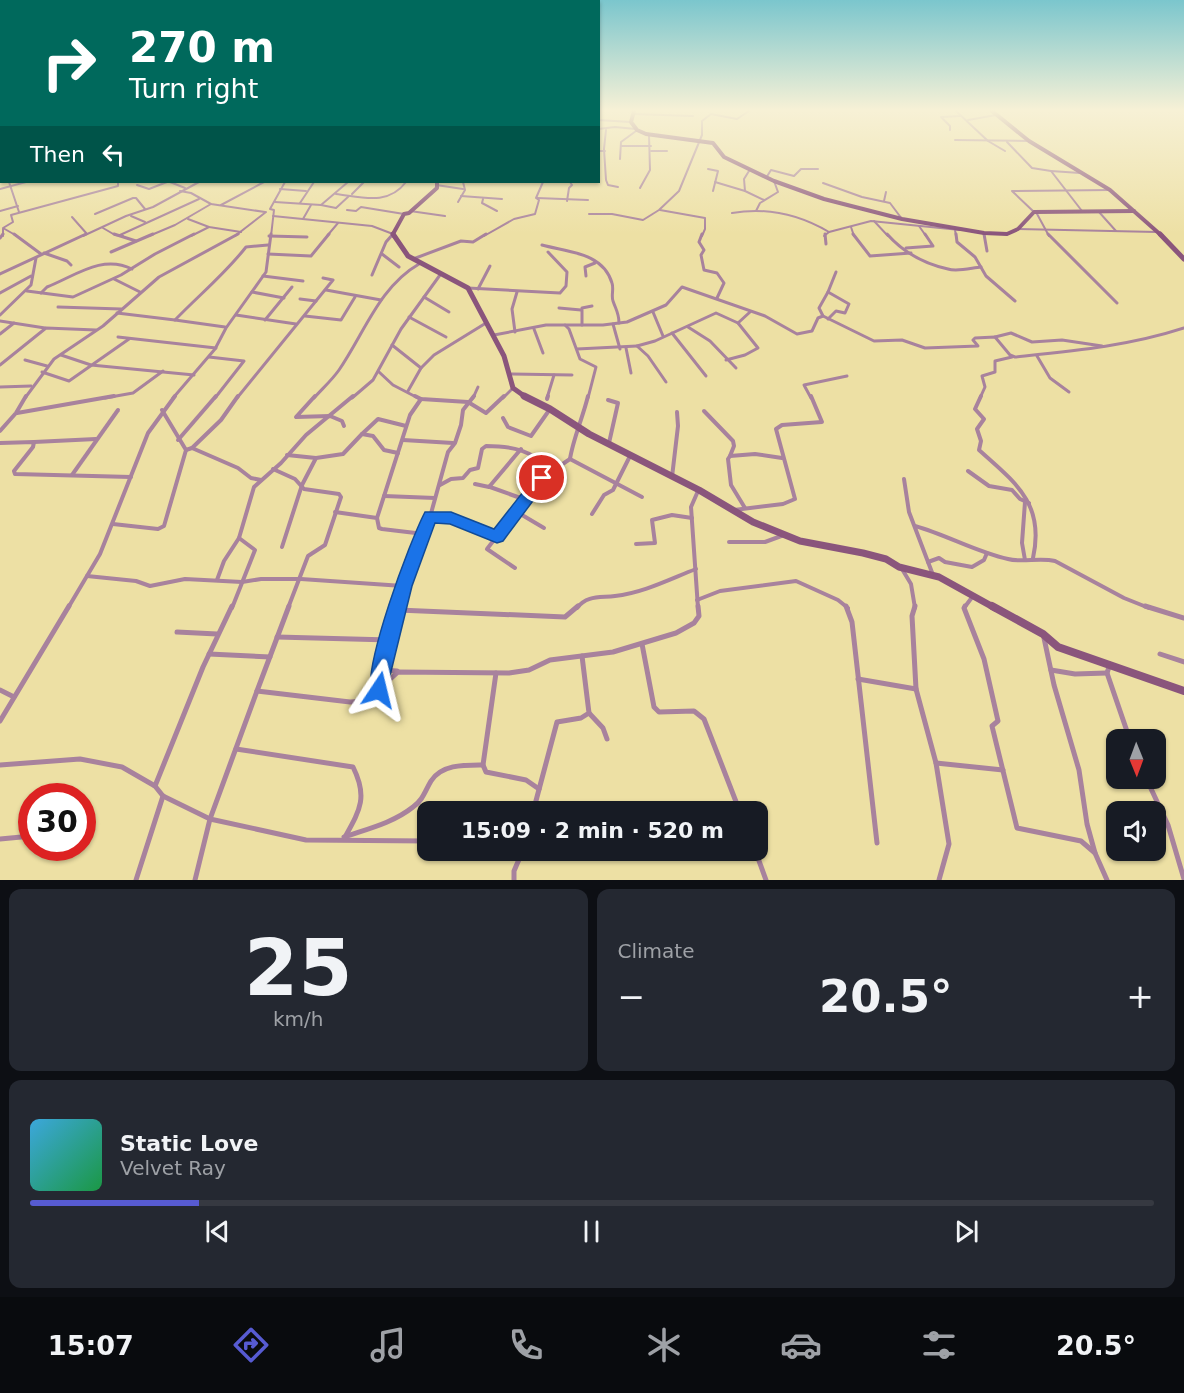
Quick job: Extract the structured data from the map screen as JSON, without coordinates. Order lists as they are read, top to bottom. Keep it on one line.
{"north":"bottom","page":{"turn":["270 m","Turn right"],"then":"Then","limit":"30","trip":"15:09 · 2 min · 520 m","tile":[["25","km/h"],"Climate"],"heat":["−","20.5°","+"],"song":["Static Love","Velvet Ray"],"tabs":["15:07","20.5°"]}}
